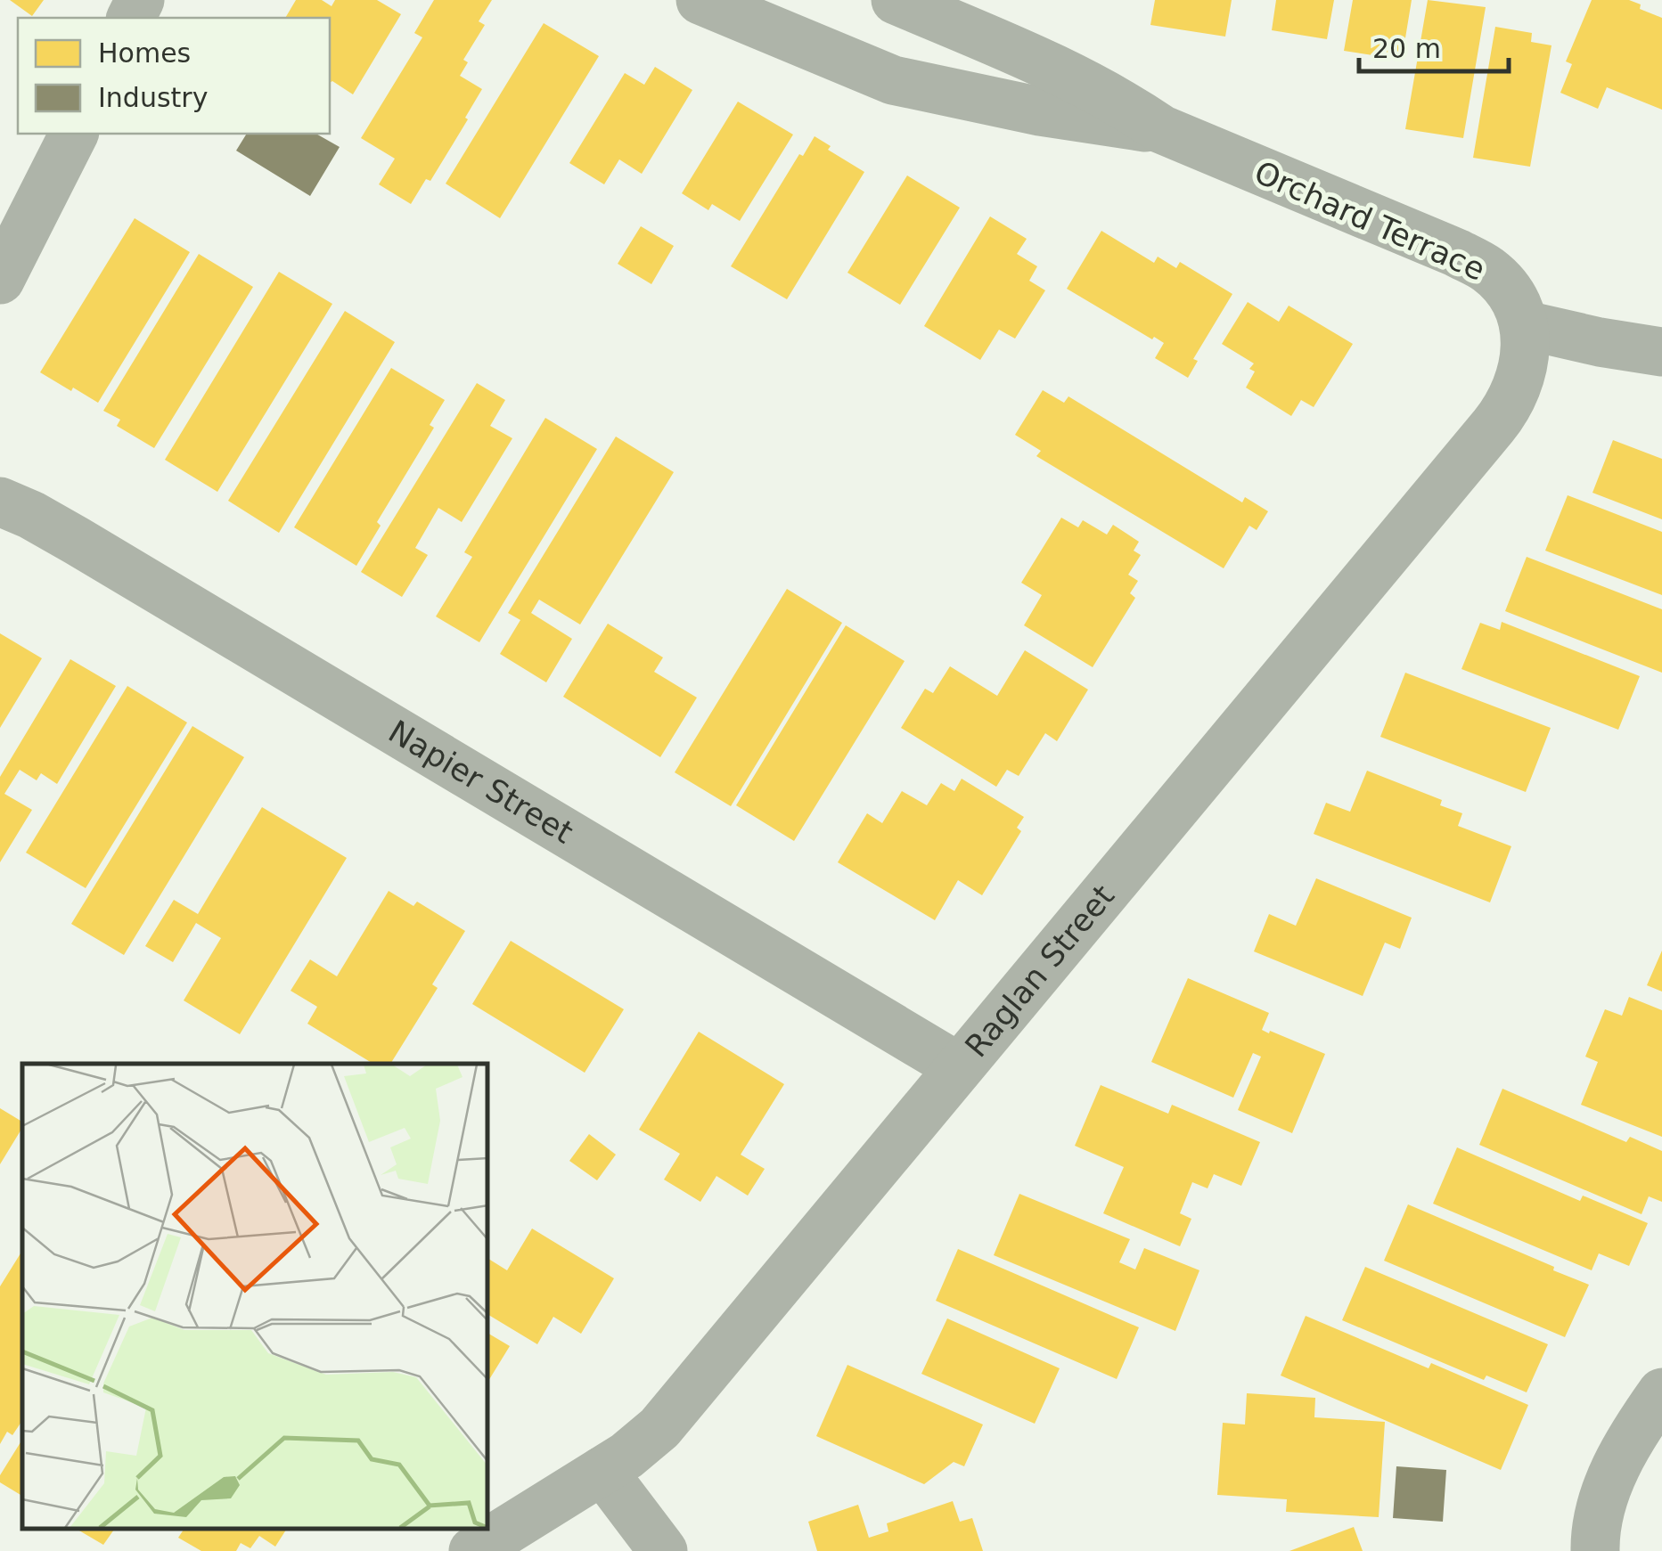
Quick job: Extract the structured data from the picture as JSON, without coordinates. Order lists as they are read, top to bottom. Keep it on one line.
{"streets":{"street":["Orchard Terrace","Napier Street","Raglan Street"]},"crossings":[["Orchard Terrace","Raglan Street"],["Napier Street","Raglan Street"]],"legend":["Homes","Industry"],"scale_bar":"20 m"}
